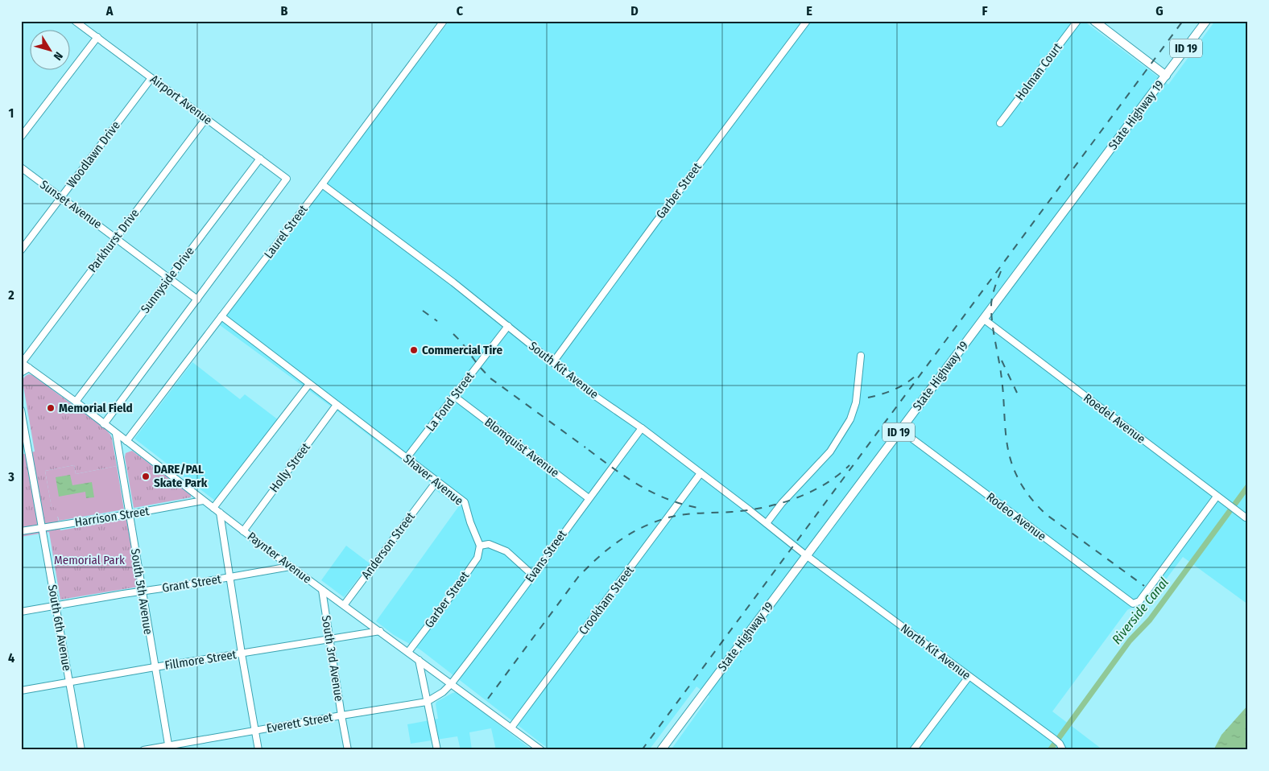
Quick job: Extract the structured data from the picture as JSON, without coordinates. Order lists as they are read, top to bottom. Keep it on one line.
{"streets":{"main road":["ID 19","State Highway 19"],"street":["Holman Court","Airport Avenue","Woodlawn Drive","Garber Street","Sunset Avenue","Laurel Street","Parkhurst Drive","Sunnyside Drive","South Kit Avenue","La Fond Street","Roedel Avenue","Blomquist Avenue","Holly Street","Shaver Avenue","Harrison Street","Rodeo Avenue","Anderson Street","Evans Street","Paynter Avenue","Grant Street","South 5th Avenue","Crookham Street","South 6th Avenue","North Kit Avenue","South 3rd Avenue","Fillmore Street","Everett Street"]},"crossings":[["Airport Avenue","Woodlawn Drive"],["Airport Avenue","Sunset Avenue"],["Airport Avenue","Parkhurst Drive"],["Airport Avenue","Sunnyside Drive"],["State Highway 19","South Kit Avenue"],["State Highway 19","Roedel Avenue"],["State Highway 19","Rodeo Avenue"],["State Highway 19","North Kit Avenue"],["Woodlawn Drive","Sunset Avenue"],["Garber Street","South Kit Avenue"],["Garber Street","Shaver Avenue"],["Garber Street","Paynter Avenue"],["Sunset Avenue","Parkhurst Drive"],["Sunset Avenue","Sunnyside Drive"],["Laurel Street","South Kit Avenue"],["Laurel Street","Paynter Avenue"],["Parkhurst Drive","Paynter Avenue"],["Sunnyside Drive","Paynter Avenue"],["South Kit Avenue","La Fond Street"],["South Kit Avenue","Evans Street"],["South Kit Avenue","Crookham Street"],["South Kit Avenue","North Kit Avenue"],["La Fond Street","Blomquist Avenue"],["La Fond Street","Shaver Avenue"],["Roedel Avenue","Rodeo Avenue"],["Blomquist Avenue","Evans Street"],["Holly Street","Shaver Avenue"],["Holly Street","Paynter Avenue"],["Harrison Street","Paynter Avenue"],["Harrison Street","South 5th Avenue"],["Harrison Street","South 6th Avenue"],["Anderson Street","Paynter Avenue"],["Evans Street","Paynter Avenue"],["Evans Street","Everett Street"],["Paynter Avenue","Grant Street"],["Paynter Avenue","South 5th Avenue"],["Paynter Avenue","Crookham Street"],["Paynter Avenue","South 3rd Avenue"],["Paynter Avenue","Fillmore Street"],["Paynter Avenue","Everett Street"],["Grant Street","South 5th Avenue"],["Grant Street","South 6th Avenue"],["South 5th Avenue","Fillmore Street"],["South 5th Avenue","Everett Street"],["South 6th Avenue","Fillmore Street"],["South 3rd Avenue","Fillmore Street"],["South 3rd Avenue","Everett Street"]],"water":["Riverside Canal"],"parks":["Memorial Park"],"places":["Commercial Tire","Memorial Field","DARE/PAL Skate Park"],"north":"bottom right","grid":{"columns":["A","B","C","D","E","F","G"],"rows":["1","2","3","4"]}}
